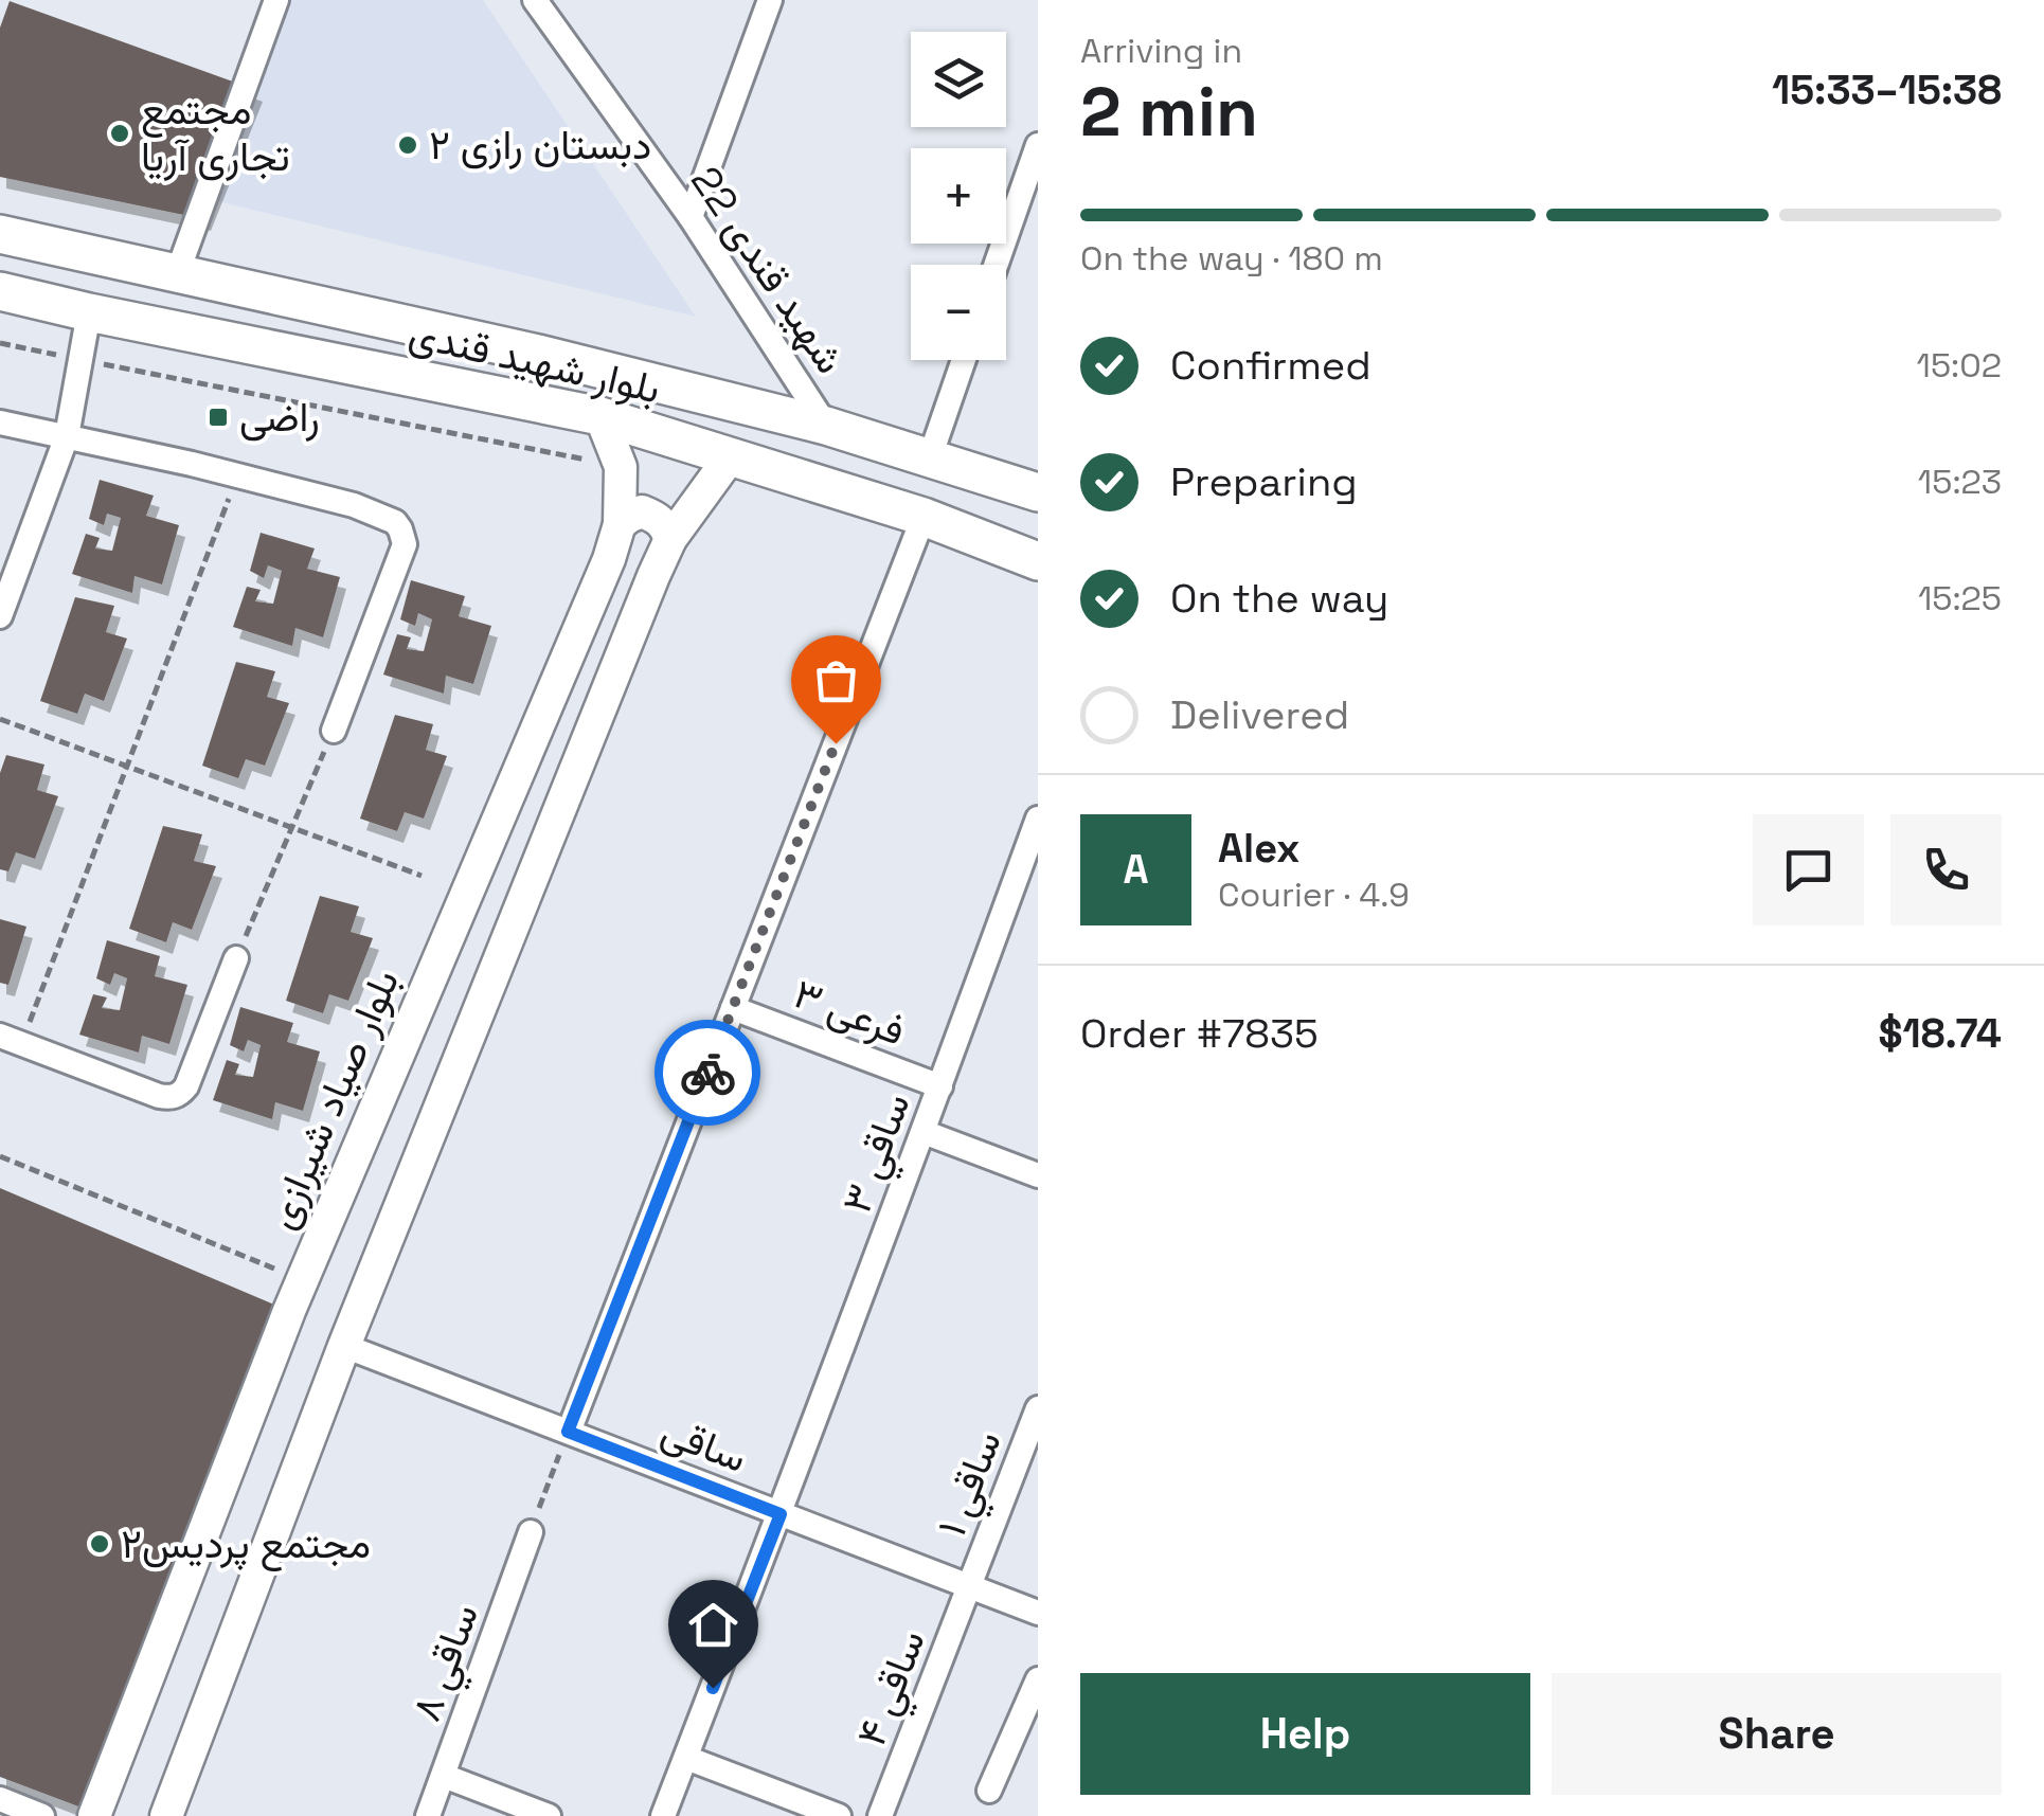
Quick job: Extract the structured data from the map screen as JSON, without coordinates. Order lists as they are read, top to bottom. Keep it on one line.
{"streets":{"main road":["بلوار شهید قندی","بلوار صیاد شیرازی"],"street":["شهید قندی 22","فرعی ۳","ساقي ۳","ساقی","ساقي ۱","ساقي ۸","ساقي ۴"]},"crossings":[["شهید قندی 22","بلوار شهید قندی"],["بلوار شهید قندی","بلوار صیاد شیرازی"],["فرعی ۳","ساقي ۳"],["ساقي ۳","ساقی"],["ساقی","ساقي ۱"],["ساقی","ساقي ۴"],["ساقي ۱","ساقي ۴"]],"places":{"other":["مجتمع تجاری آریا","دبستان رازی ۲","مجتمع پردیس۲"],"transit":["راضی"]},"page":{"heading":["2 min","Arriving in","15:33–15:38"],"panel":["Alex","Courier · 4.9","Order #7835","$18.74"],"map_buttons":["+","−"],"bar":"On the way · 180 m","list":[["Confirmed","15:02"],["Preparing","15:23"],["On the way","15:25"],"Delivered"],"round":"A","buttons":["Help","Share"]}}
